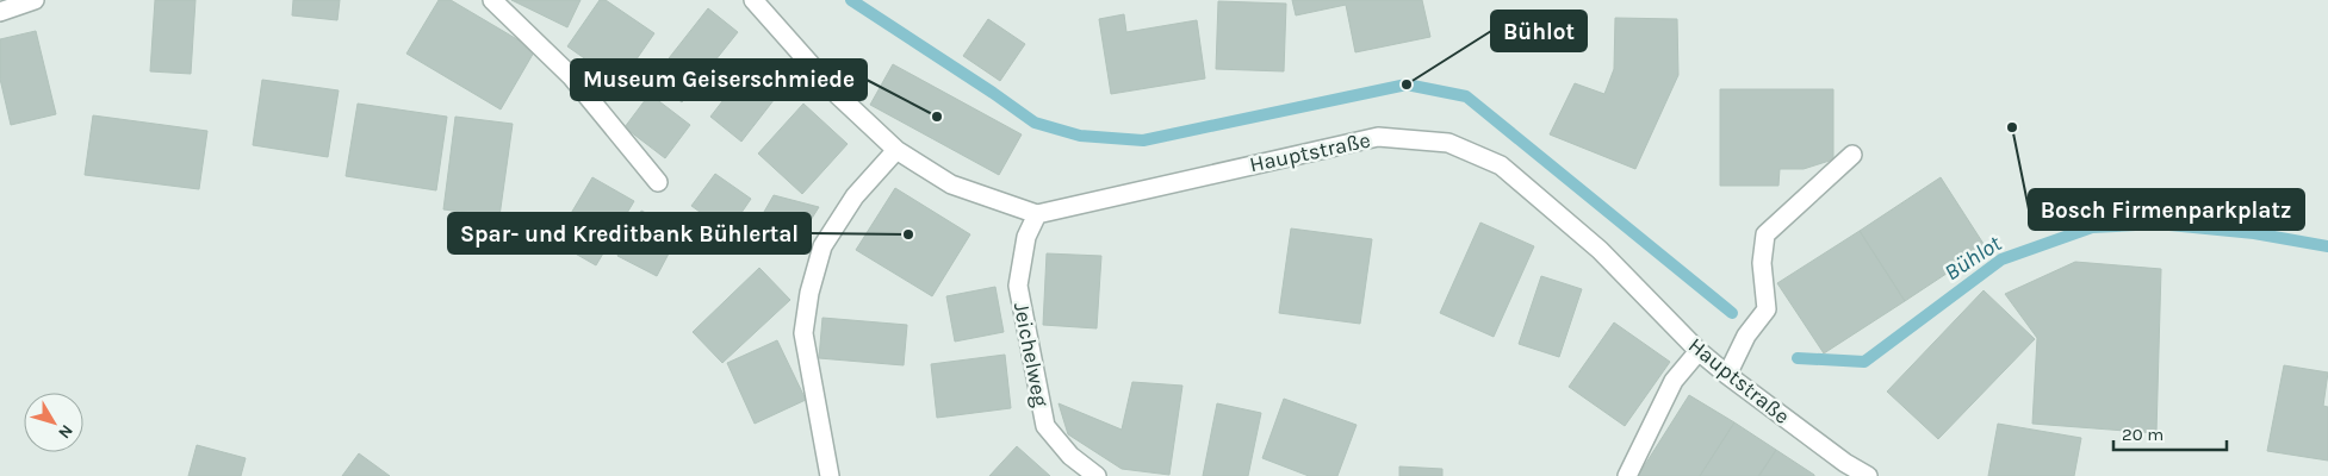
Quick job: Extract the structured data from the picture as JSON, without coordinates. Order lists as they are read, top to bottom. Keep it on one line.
{"streets":{"street":["Hauptstraße","Jeichelweg"]},"crossings":[["Hauptstraße","Jeichelweg"]],"water":["Bühlot"],"places":["Bühlot","Museum Geiserschmiede","Bosch Firmenparkplatz","Spar- und Kreditbank Bühlertal"],"scale_bar":"20 m","north":"bottom right"}
